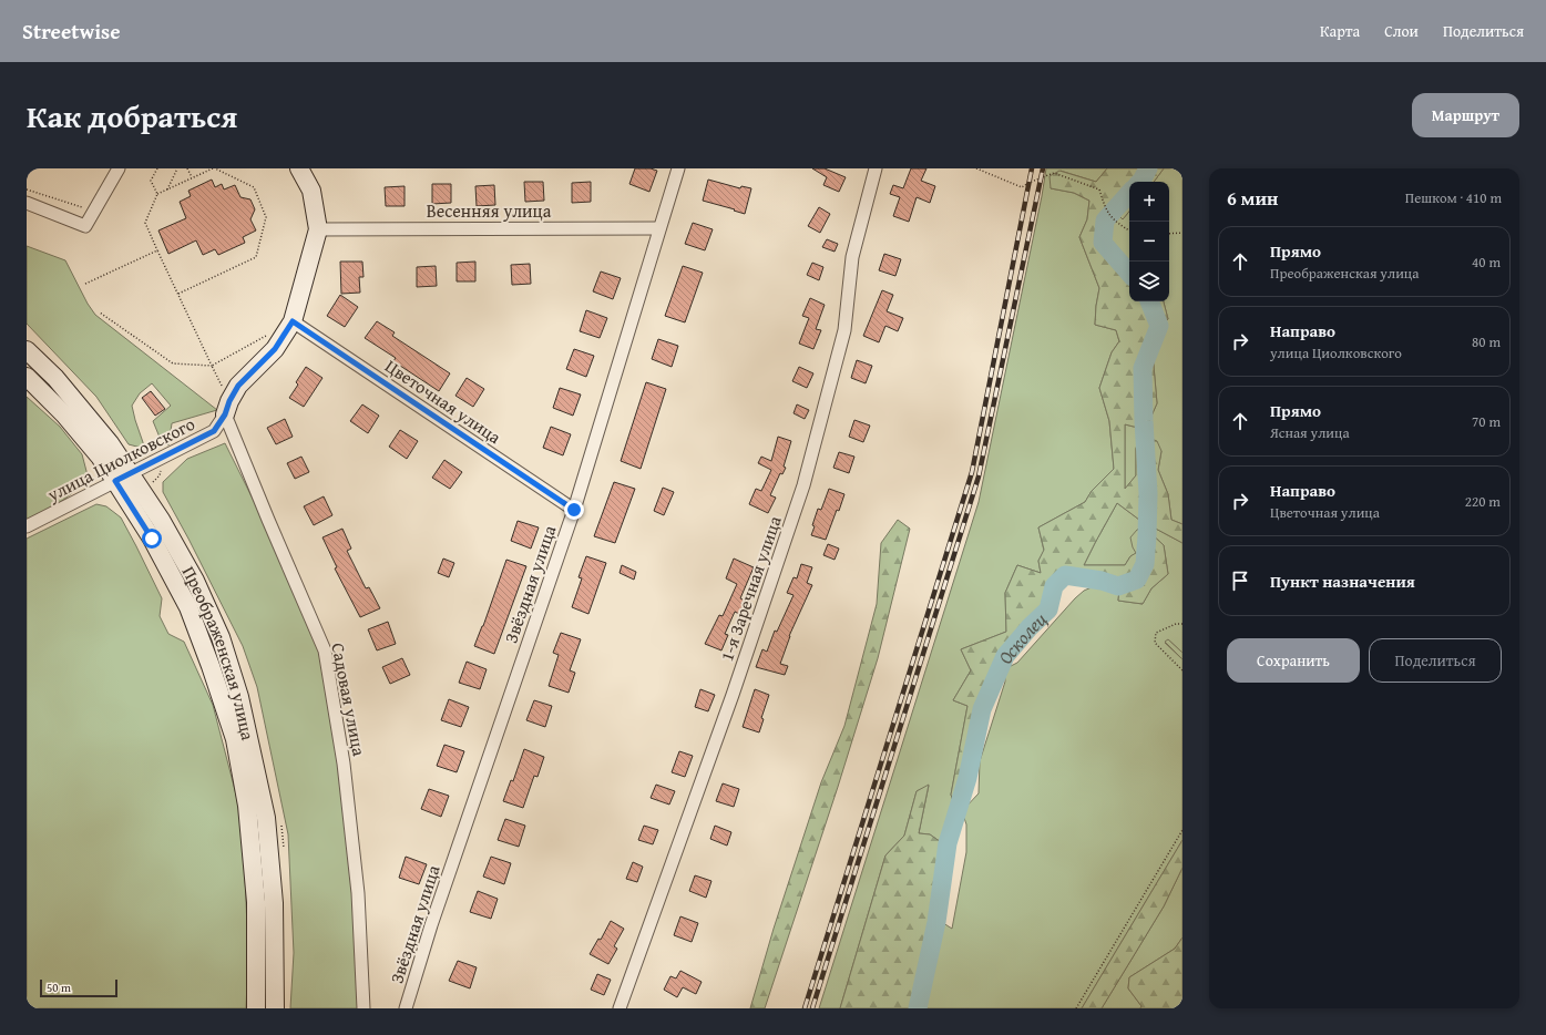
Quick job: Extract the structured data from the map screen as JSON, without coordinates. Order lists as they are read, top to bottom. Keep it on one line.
{"streets":{"main road":["Преображенская улица"],"street":["Весенняя улица","Цветочная улица","улица Циолковского","Звёздная улица","1-я Заречная улица","Садовая улица"]},"crossings":[["Весенняя улица","Звёздная улица"],["Цветочная улица","Звёздная улица"],["улица Циолковского","Преображенская улица"],["улица Циолковского","Садовая улица"]],"water":["Осколец"],"scale_bar":"50 m","page":{"header":"Streetwise","nav":["Карта","Слои","Поделиться"],"title":"Как добраться","buttons":["Маршрут",["Сохранить","Поделиться"]],"heading":["6 мин","Пешком · 410 m"],"map_buttons":["+","−"],"list":[["Прямо","Преображенская улица","40 m"],["Направо","улица Циолковского","80 m"],["Прямо","Ясная улица","70 m"],["Направо","Цветочная улица","220 m"],"Пункт назначения"],"scale":"50 m"}}
